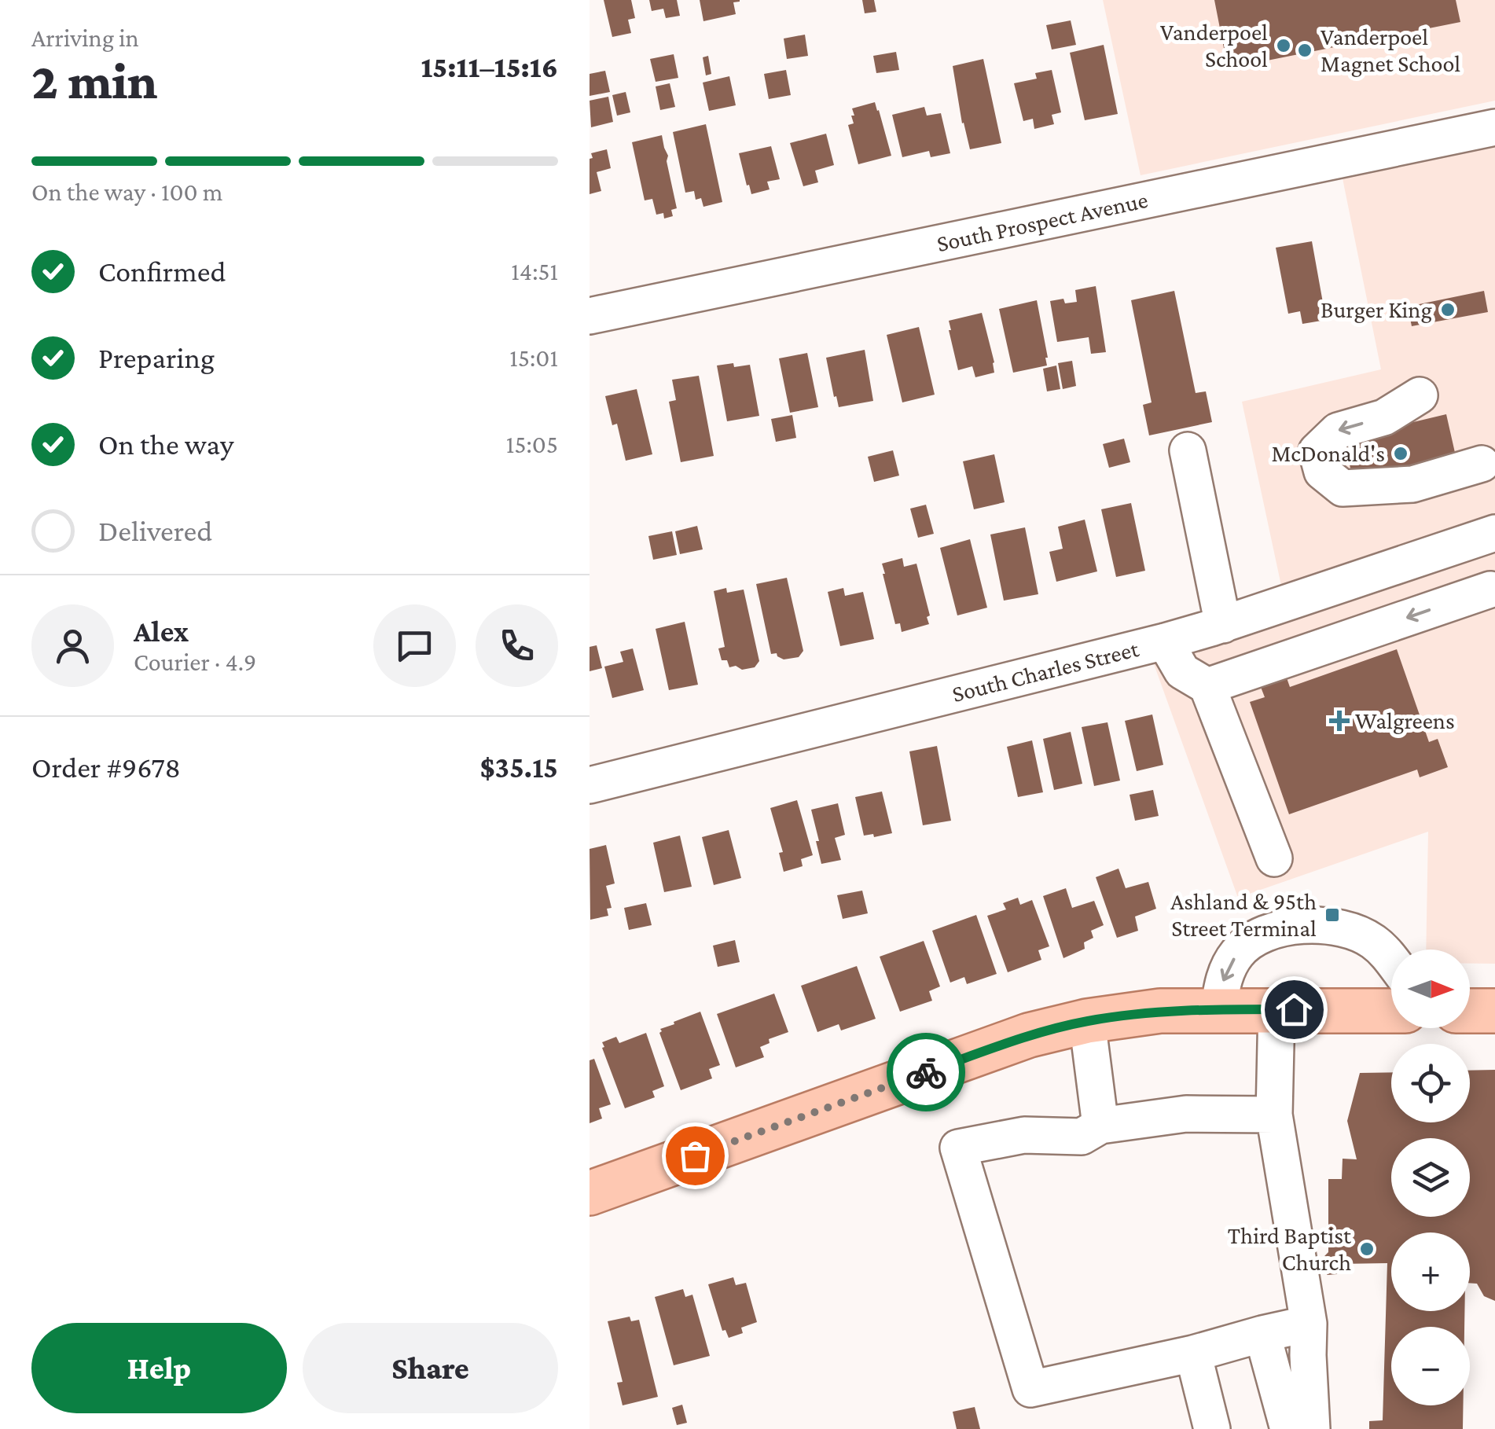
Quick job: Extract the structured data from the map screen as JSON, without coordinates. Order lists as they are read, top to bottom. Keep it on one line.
{"streets":{"street":["South Prospect Avenue","South Charles Street"]},"places":{"other":["Vanderpoel School","Vanderpoel Magnet School","Burger King","McDonald's","Third Baptist Church"],"health":["Walgreens"],"transit":["Ashland & 95th Street Terminal"]},"north":"right","page":{"heading":["2 min","Arriving in","15:11–15:16"],"panel":["Alex","Courier · 4.9","Order #9678","$35.15"],"bar":"On the way · 100 m","list":[["Confirmed","14:51"],["Preparing","15:01"],["On the way","15:05"],"Delivered"],"map_buttons":["+","−"],"buttons":["Help","Share"]}}
